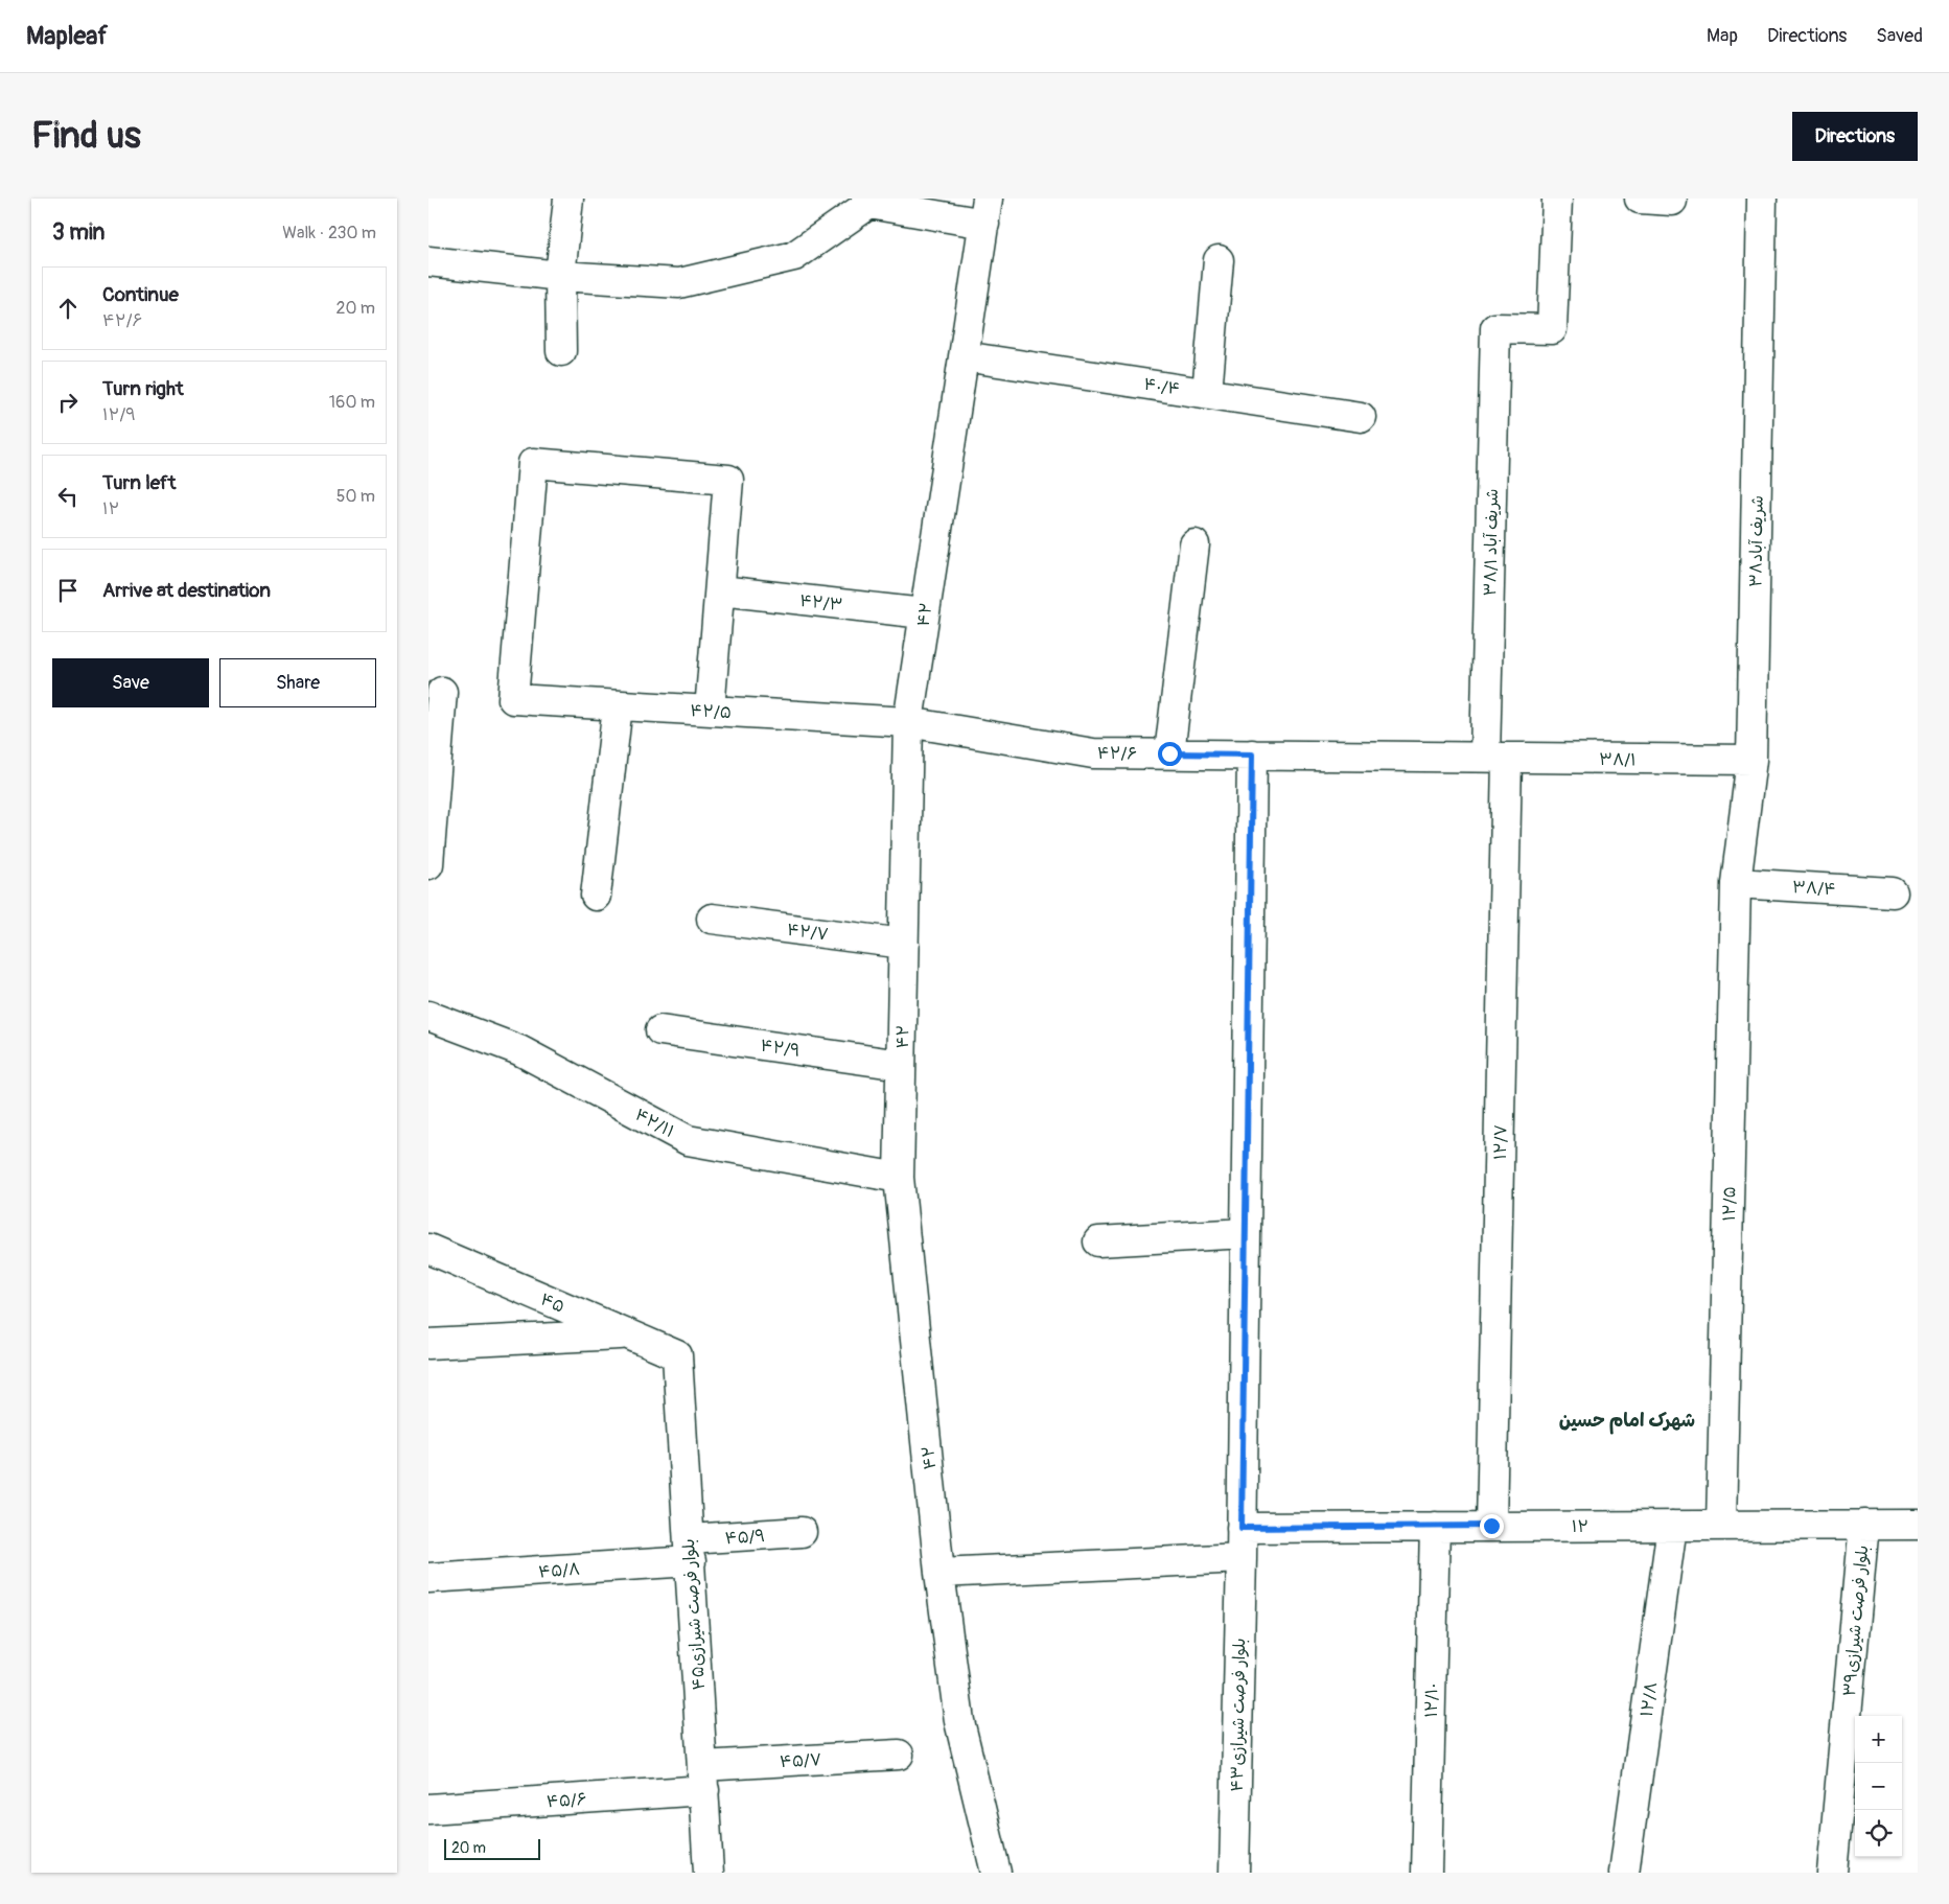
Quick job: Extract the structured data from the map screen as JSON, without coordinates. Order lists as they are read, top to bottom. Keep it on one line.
{"streets":{"street":["۴۰/۴","شریف آباد۳۸","۳۸/۱ شریف آباد","۴۲/۳","۴۲","۴۲/۵","۴۲/۶","۳۸/۱","۳۸/۴","۴۲/۷","۴۲/۹","۴۲/۱۱","۱۲/۷","۱۲/۵","۴۵","۱۲","۴۵/۹","۴۵/۸","بلوار فرصت شیرازی۴۵","بلوار فرصت شیرازی۳۹","۱۲/۸","۱۲/۱۰","بلوار فرصت شیرازی۴۳","۴۵/۷","۴۵/۶"]},"crossings":[["۴۰/۴","۴۲"],["شریف آباد۳۸","۳۸/۱"],["شریف آباد۳۸","۳۸/۴"],["شریف آباد۳۸","۱۲/۵"],["۳۸/۱ شریف آباد","۴۲/۶"],["۳۸/۱ شریف آباد","۳۸/۱"],["۳۸/۱ شریف آباد","۱۲/۷"],["۴۲/۳","۴۲"],["۴۲/۳","۴۲/۵"],["۴۲","۴۲/۵"],["۴۲","۴۲/۶"],["۴۲","۴۲/۷"],["۴۲","۴۲/۹"],["۴۲","۴۲/۱۱"],["۴۲/۵","۴۲/۶"],["۴۲/۶","۳۸/۱"],["۴۲/۶","۱۲/۷"],["۴۲/۶","بلوار فرصت شیرازی۴۳"],["۳۸/۱","۱۲/۷"],["۳۸/۴","۱۲/۵"],["۱۲/۷","۱۲"],["۱۲/۵","۱۲"],["۴۵","بلوار فرصت شیرازی۴۵"],["۱۲","بلوار فرصت شیرازی۳۹"],["۱۲","۱۲/۸"],["۱۲","۱۲/۱۰"],["۱۲","بلوار فرصت شیرازی۴۳"],["۴۵/۹","۴۵/۸"],["۴۵/۹","بلوار فرصت شیرازی۴۵"],["۴۵/۸","بلوار فرصت شیرازی۴۵"],["بلوار فرصت شیرازی۴۵","۴۵/۷"],["بلوار فرصت شیرازی۴۵","۴۵/۶"],["۴۵/۷","۴۵/۶"]],"districts":["شهرک امام حسین"],"scale_bar":"20 m","page":{"header":"Mapleaf","nav":["Map","Directions","Saved"],"buttons":["Directions",["Save","Share"]],"title":"Find us","heading":["3 min","Walk · 230 m"],"list":[["Continue","۴۲/۶","20 m"],["Turn right","۱۲/۹","160 m"],["Turn left","۱۲","50 m"],"Arrive at destination"],"map_buttons":["+","−"],"scale":"20 m"}}
